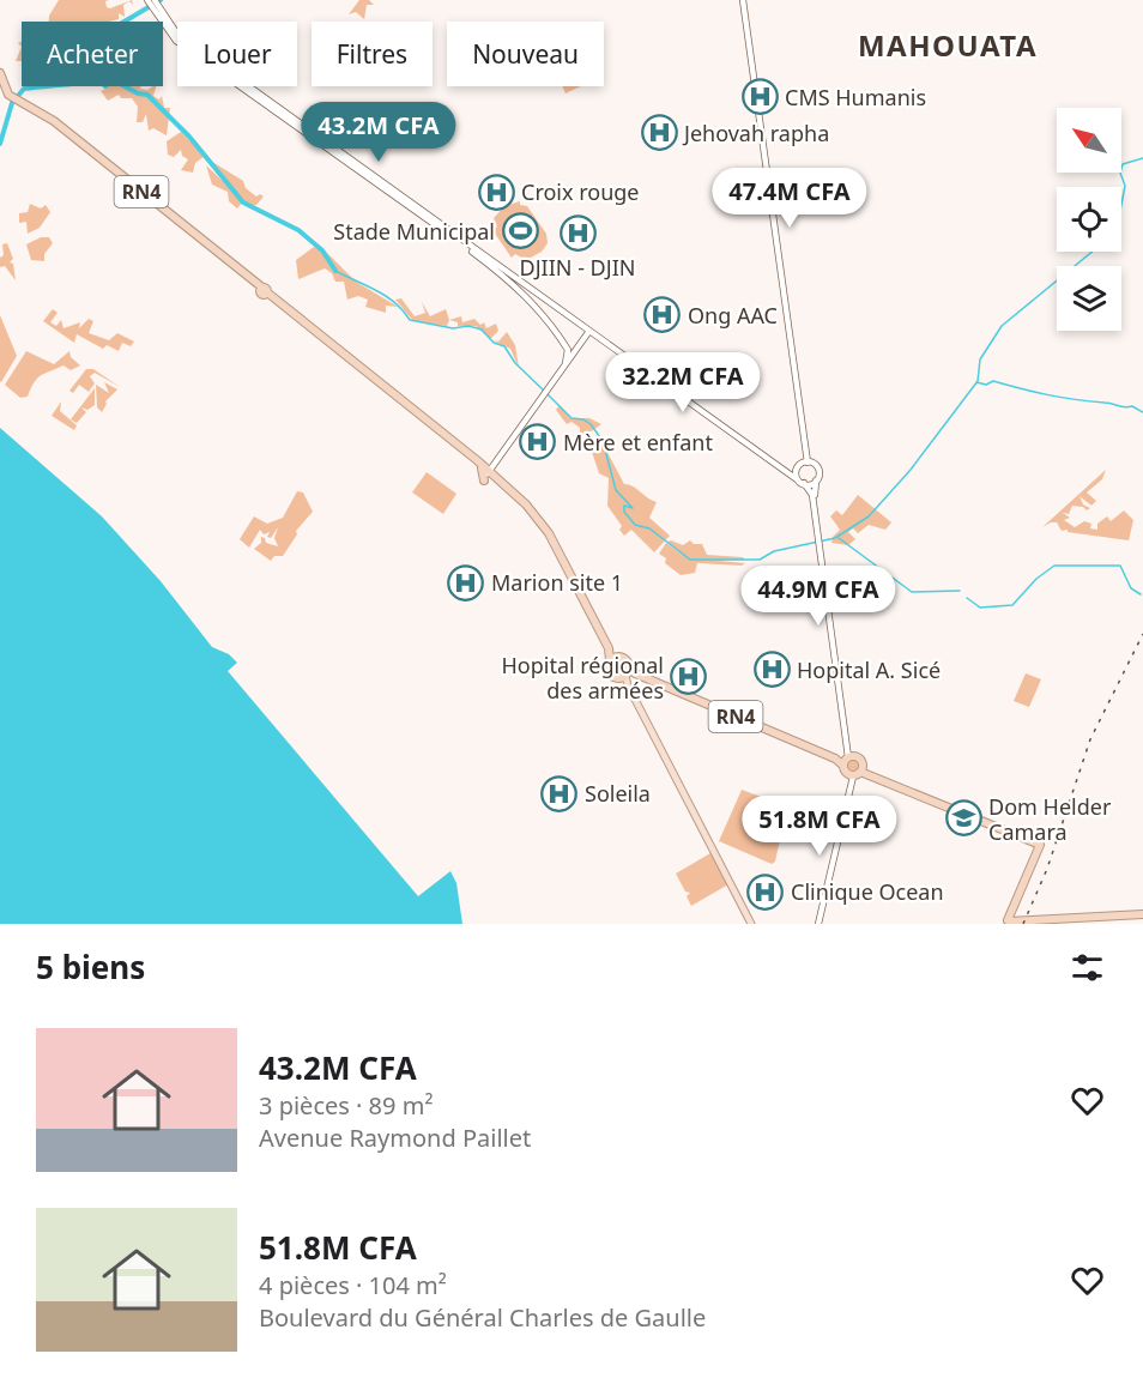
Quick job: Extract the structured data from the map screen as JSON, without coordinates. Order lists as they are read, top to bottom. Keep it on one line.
{"streets":{"highway":["RN4"]},"districts":["MAHOUATA"],"places":{"hospital":["CMS Humanis","Jehovah rapha","Croix rouge","DJIIN - DJIN","Ong AAC","Mère et enfant","Marion site 1","Hopital A. Sicé","Hopital régional des armées","Soleila","Clinique Ocean"],"sports":["Stade Municipal"],"school or university":["Dom Helder Camara"]},"north":"top left","page":{"chip":["Acheter","Louer","Filtres","Nouveau"],"price":["43.2M CFA","47.4M CFA","32.2M CFA","44.9M CFA","51.8M CFA"],"heading":"5 biens","list":[{"name":"43.2M CFA","note":"3 pièces · 89 m² · Avenue Raymond Paillet"},{"name":"51.8M CFA","note":"4 pièces · 104 m² · Boulevard du Général Charles de Gaulle"}]}}
